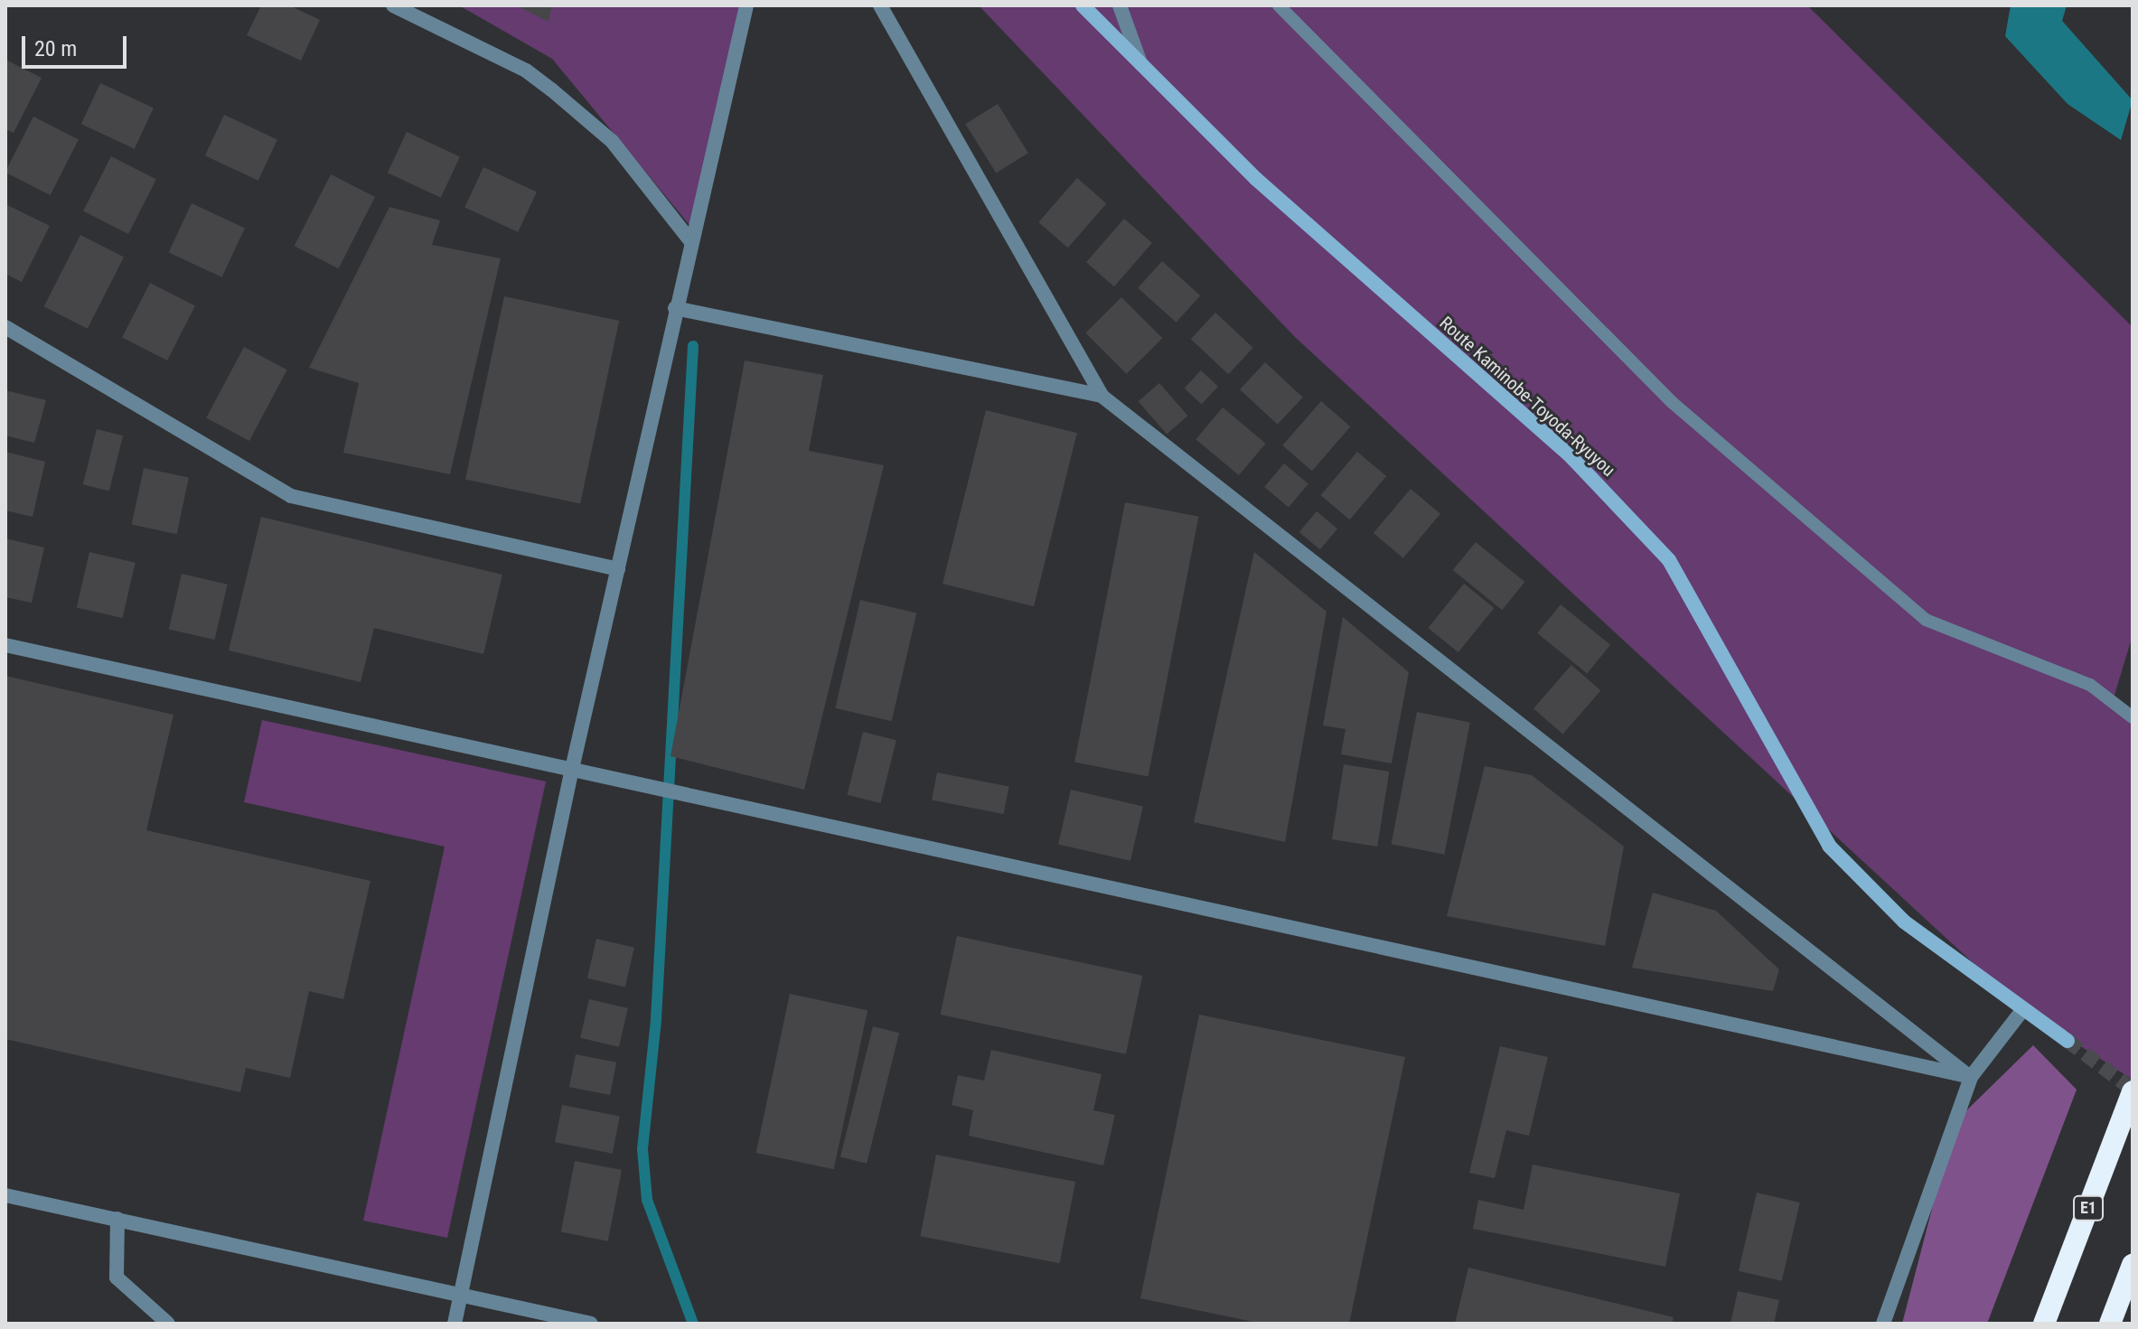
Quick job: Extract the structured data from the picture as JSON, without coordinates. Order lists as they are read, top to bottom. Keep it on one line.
{"streets":{"highway":["E1"],"main road":["Route Kaminobe-Toyoda-Ryuyou"]},"scale_bar":"20 m"}
